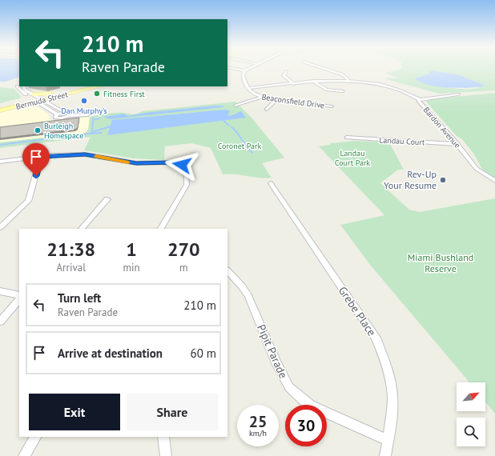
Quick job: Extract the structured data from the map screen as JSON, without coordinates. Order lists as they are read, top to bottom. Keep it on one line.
{"streets":{"main road":["Bermuda Street"],"street":["Beaconsfield Drive","Bardon Avenue","Landau Court","Grebe Place","Pipit Parade"]},"crossings":[["Bardon Avenue","Landau Court"],["Grebe Place","Pipit Parade"]],"parks":["Coronet Park","Landau Court Park","Miami Bushland Reserve"],"places":["Fitness First","Dan Murphy's","Burleigh Homespace","Rev-Up Your Resume"],"north":"top right","page":{"turn":["210 m","Raven Parade"],"eta":["21:38","Arrival","1","min","270","m"],"list":[{"name":"Turn left","note":"Raven Parade","value":"210 m"},{"name":"Arrive at destination","value":"60 m"}],"buttons":["Exit","Share"],"speed":"25 km/h","limit":"30"}}
